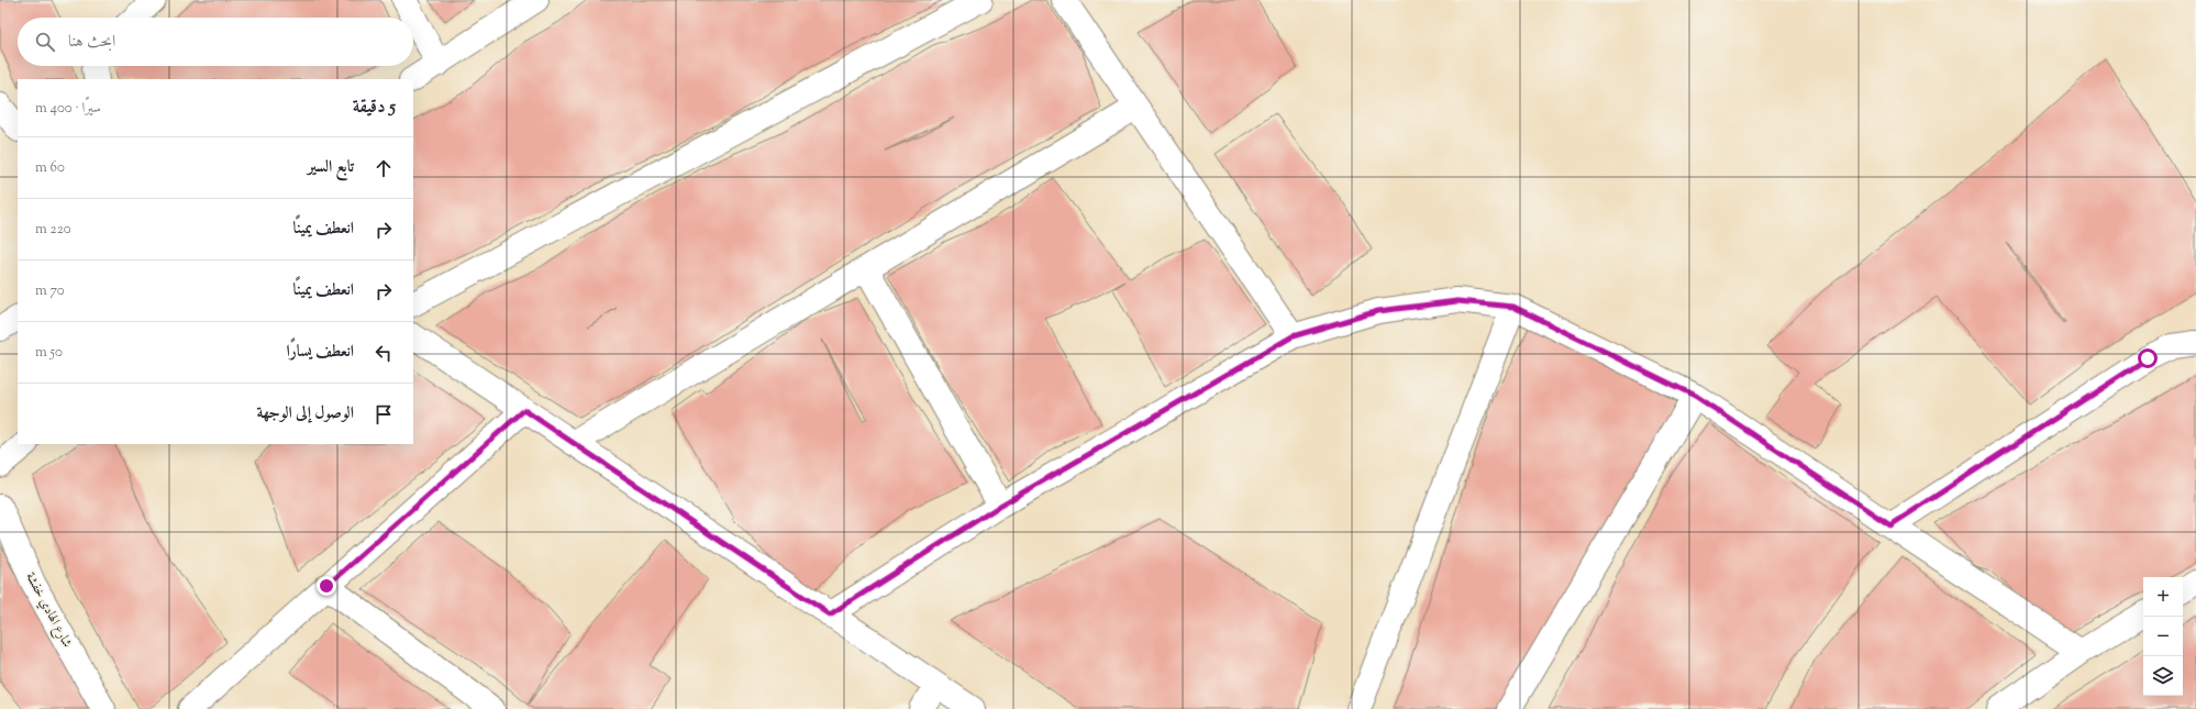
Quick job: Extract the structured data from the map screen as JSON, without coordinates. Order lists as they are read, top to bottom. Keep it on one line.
{"streets":{"street":["شارع الهادي خفشة"]},"page":{"search":"ابحث هنا","heading":["5 دقيقة","سيرًا · 400 m"],"list":[["تابع السير","60 m"],["انعطف يمينًا","220 m"],["انعطف يمينًا","70 m"],["انعطف يسارًا","50 m"],"الوصول إلى الوجهة"],"map_buttons":["+","−"]}}
